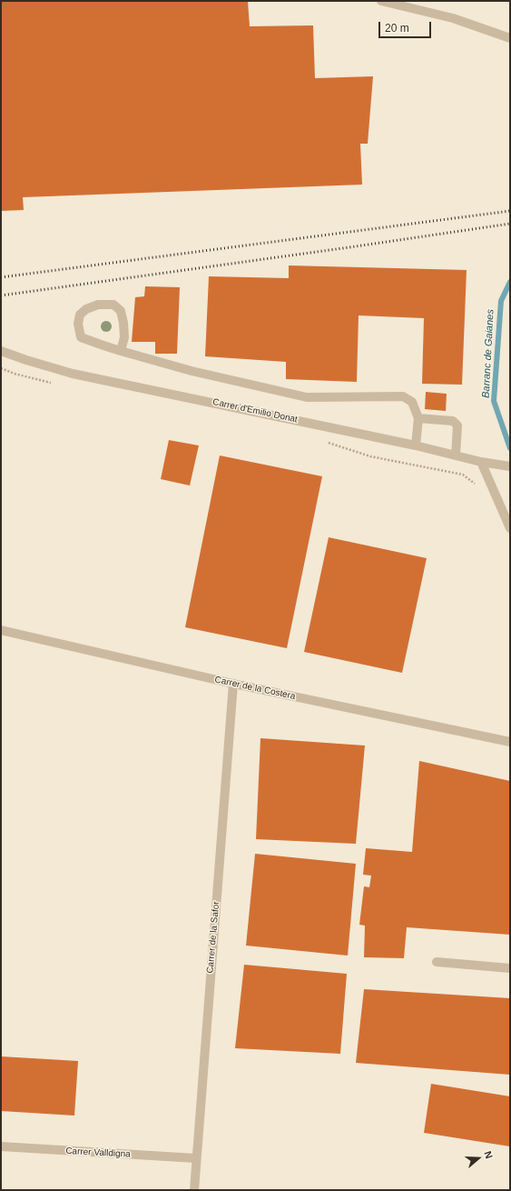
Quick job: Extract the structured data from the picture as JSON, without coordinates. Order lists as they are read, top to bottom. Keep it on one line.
{"streets":{"street":["Carrer d'Emilio Donat","Carrer de la Costera","Carrer de la Safor","Carrer Valldigna"]},"crossings":[["Carrer de la Costera","Carrer de la Safor"],["Carrer de la Safor","Carrer Valldigna"]],"water":["Barranc de Gaianes"],"scale_bar":"20 m","north":"right"}
